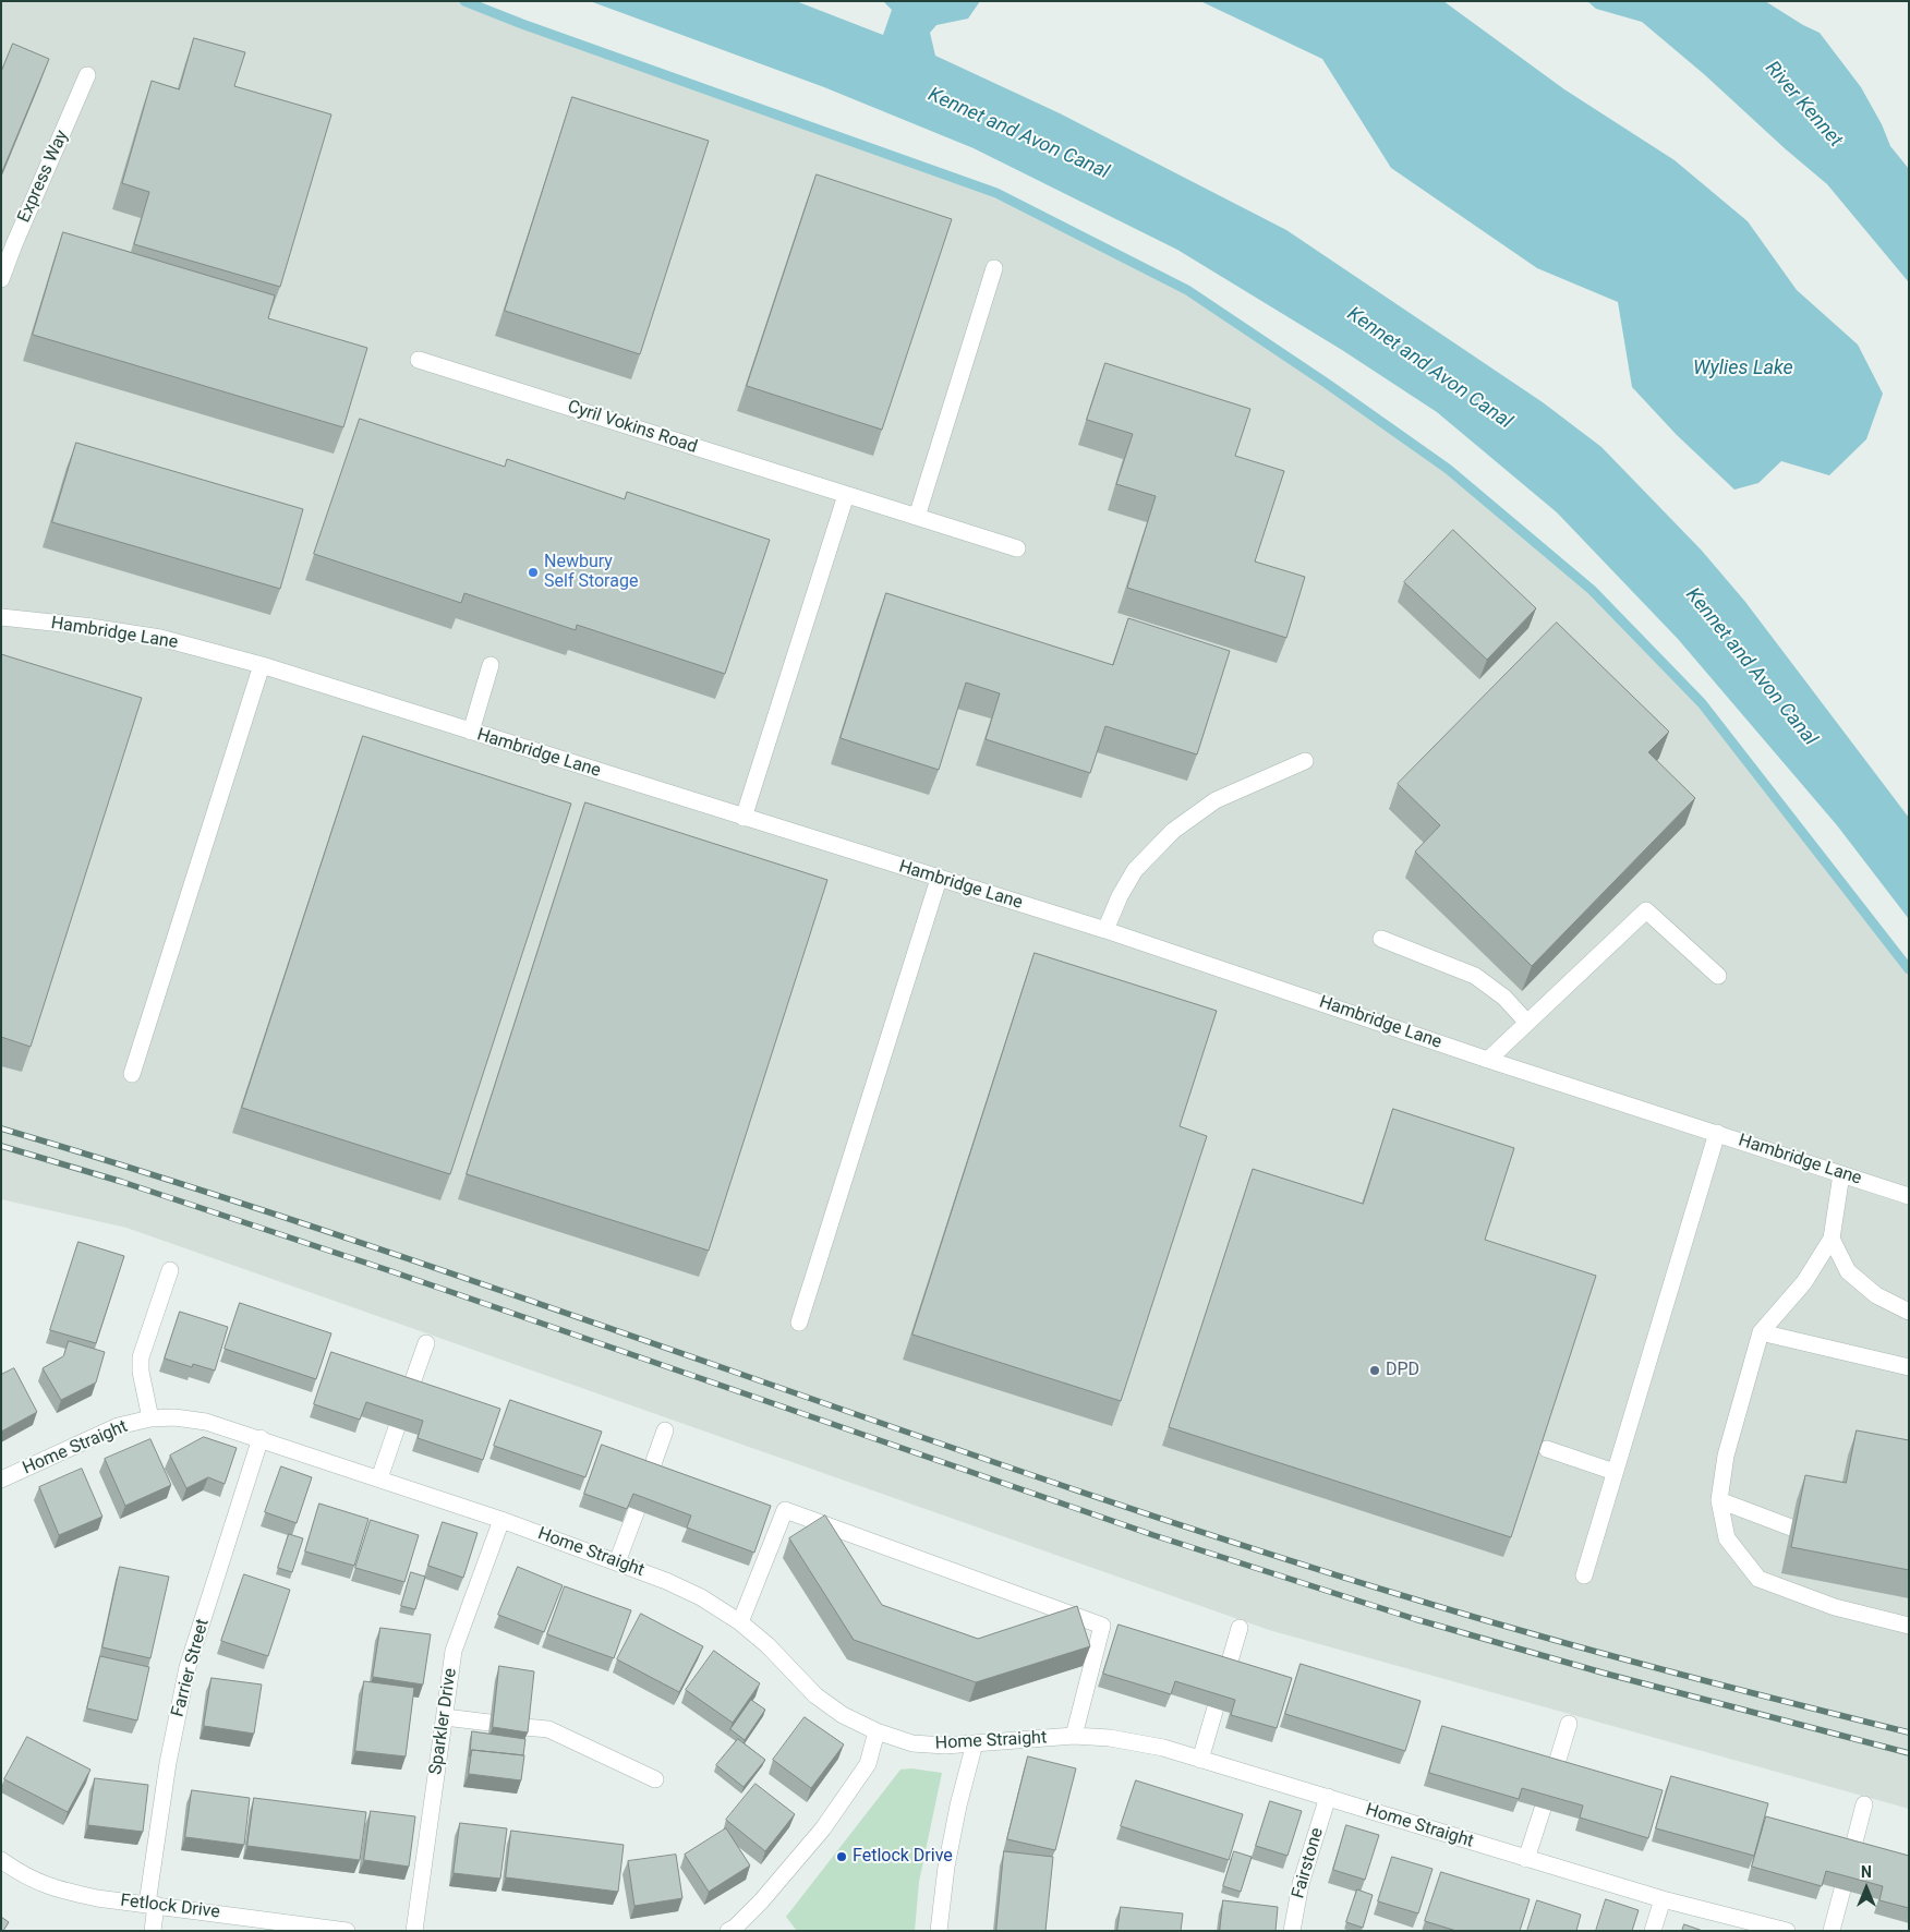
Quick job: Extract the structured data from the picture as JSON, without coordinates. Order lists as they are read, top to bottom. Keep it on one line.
{"streets":{"street":["Express Way","Cyril Vokins Road","Hambridge Lane","Home Straight","Farrier Street","Sparkler Drive","Fairstone","Fetlock Drive"]},"crossings":[["Home Straight","Farrier Street"],["Home Straight","Sparkler Drive"],["Home Straight","Fairstone"],["Farrier Street","Fetlock Drive"]],"water":["River Kennet","Kennet and Avon Canal","Wylies Lake"],"places":["Newbury Self Storage","DPD","Fetlock Drive"],"north":"top"}
